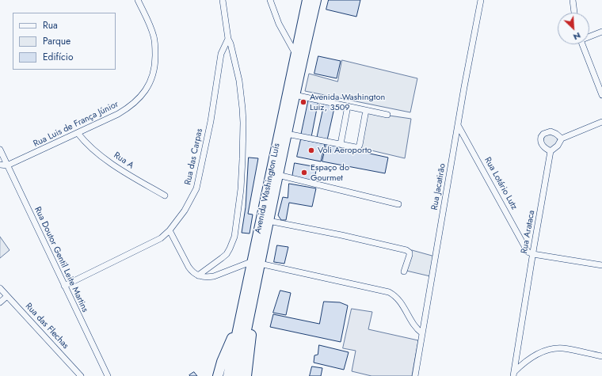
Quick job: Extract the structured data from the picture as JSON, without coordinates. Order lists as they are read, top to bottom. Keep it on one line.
{"streets":{"highway":["Avenida Washington Luís"],"street":["Rua Luis de França Júnior","Rua das Carpas","Rua A","Rua Lotário Lutz","Rua Jacatirão","Rua Arataca","Rua Doutor Gentil Leite Martins","Rua das Flechas"]},"crossings":[["Rua Luis de França Júnior","Rua A"],["Rua Luis de França Júnior","Rua Doutor Gentil Leite Martins"],["Rua das Carpas","Rua Doutor Gentil Leite Martins"],["Rua Lotário Lutz","Rua Jacatirão"],["Rua Lotário Lutz","Rua Arataca"]],"places":["Avenida Washington Luiz, 3509","Voli Aeroporto","Espaço do Gourmet"],"legend":["Rua","Parque","Edifício"],"north":"bottom right"}
